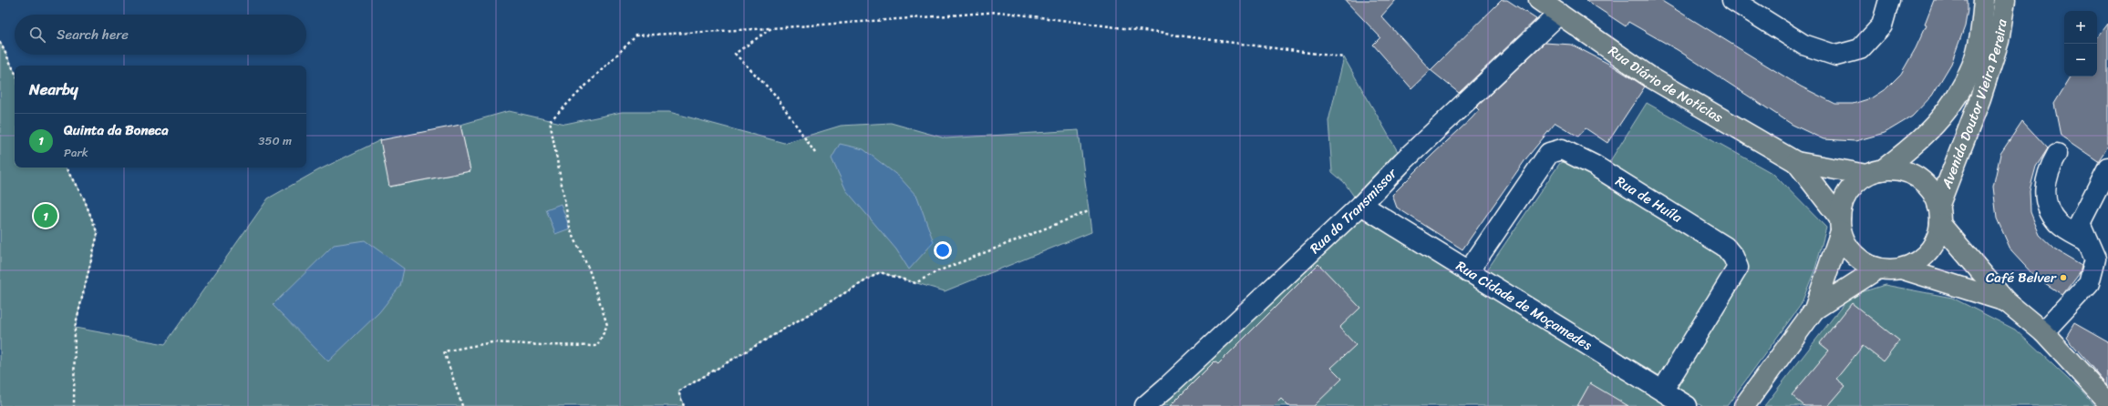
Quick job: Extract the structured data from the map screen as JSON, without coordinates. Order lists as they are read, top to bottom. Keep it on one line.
{"streets":{"main road":["Rua Diário de Notícias","Avenida Doutor Vieira Pereira"],"street":["Rua de Huíla","Rua do Transmissor","Rua Cidade de Moçamedes"]},"crossings":[["Rua Diário de Notícias","Rua do Transmissor"],["Rua de Huíla","Rua Cidade de Moçamedes"],["Rua do Transmissor","Rua Cidade de Moçamedes"]],"places":["Café Belver"],"page":{"map_buttons":["+","−"],"search":"Search here","heading":"Nearby","list":[{"mark":"1","name":"Quinta da Boneca","note":"Park","value":"350 m"}],"pins":"1"}}
